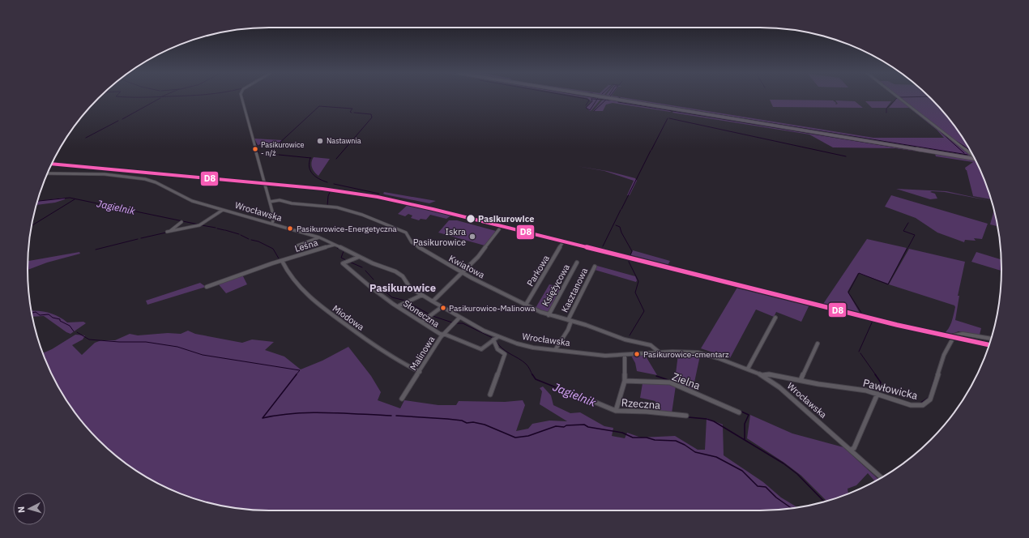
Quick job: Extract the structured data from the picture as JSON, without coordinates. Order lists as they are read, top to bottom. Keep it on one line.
{"streets":{"street":["Wrocławska","Leśna","Kwiatowa","Parkowa","Księżycowa","Kasztanowa","Słoneczna","Miodowa","Malinowa","Zielna","Pawłowicka","Rzeczna"]},"crossings":[["Wrocławska","Leśna"],["Wrocławska","Kwiatowa"],["Wrocławska","Kasztanowa"],["Wrocławska","Słoneczna"],["Wrocławska","Malinowa"],["Wrocławska","Pawłowicka"],["Leśna","Miodowa"],["Kwiatowa","Parkowa"],["Kwiatowa","Księżycowa"],["Kwiatowa","Kasztanowa"],["Słoneczna","Malinowa"],["Miodowa","Malinowa"]],"districts":["Pasikurowice"],"water":["Jagielnik"],"places":["Nastawnia","Pasikurowice - n/ż","Pasikurowice","Pasikurowice-Energetyczna","Iskra Pasikurowice","Pasikurowice-Malinowa","Pasikurowice-cmentarz"],"lines":["transit line D8"],"north":"left"}
